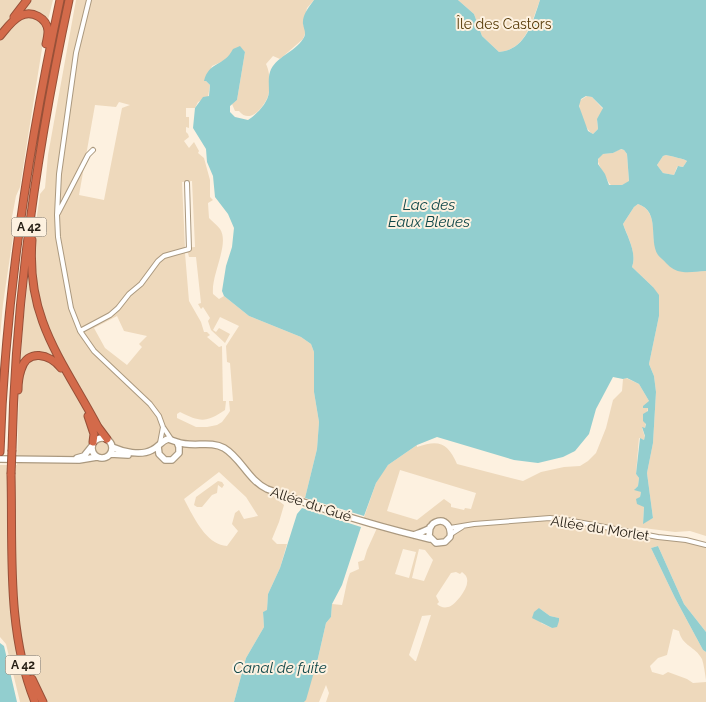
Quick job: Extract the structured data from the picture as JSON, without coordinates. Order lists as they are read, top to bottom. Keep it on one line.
{"streets":{"highway":["A 42"],"street":["Allée du Gué","Allée du Morlet"]},"crossings":[["Allée du Gué","Allée du Morlet"]],"water":["Lac des Eaux Bleues","Canal de fuite"],"parks":["Île des Castors"]}
